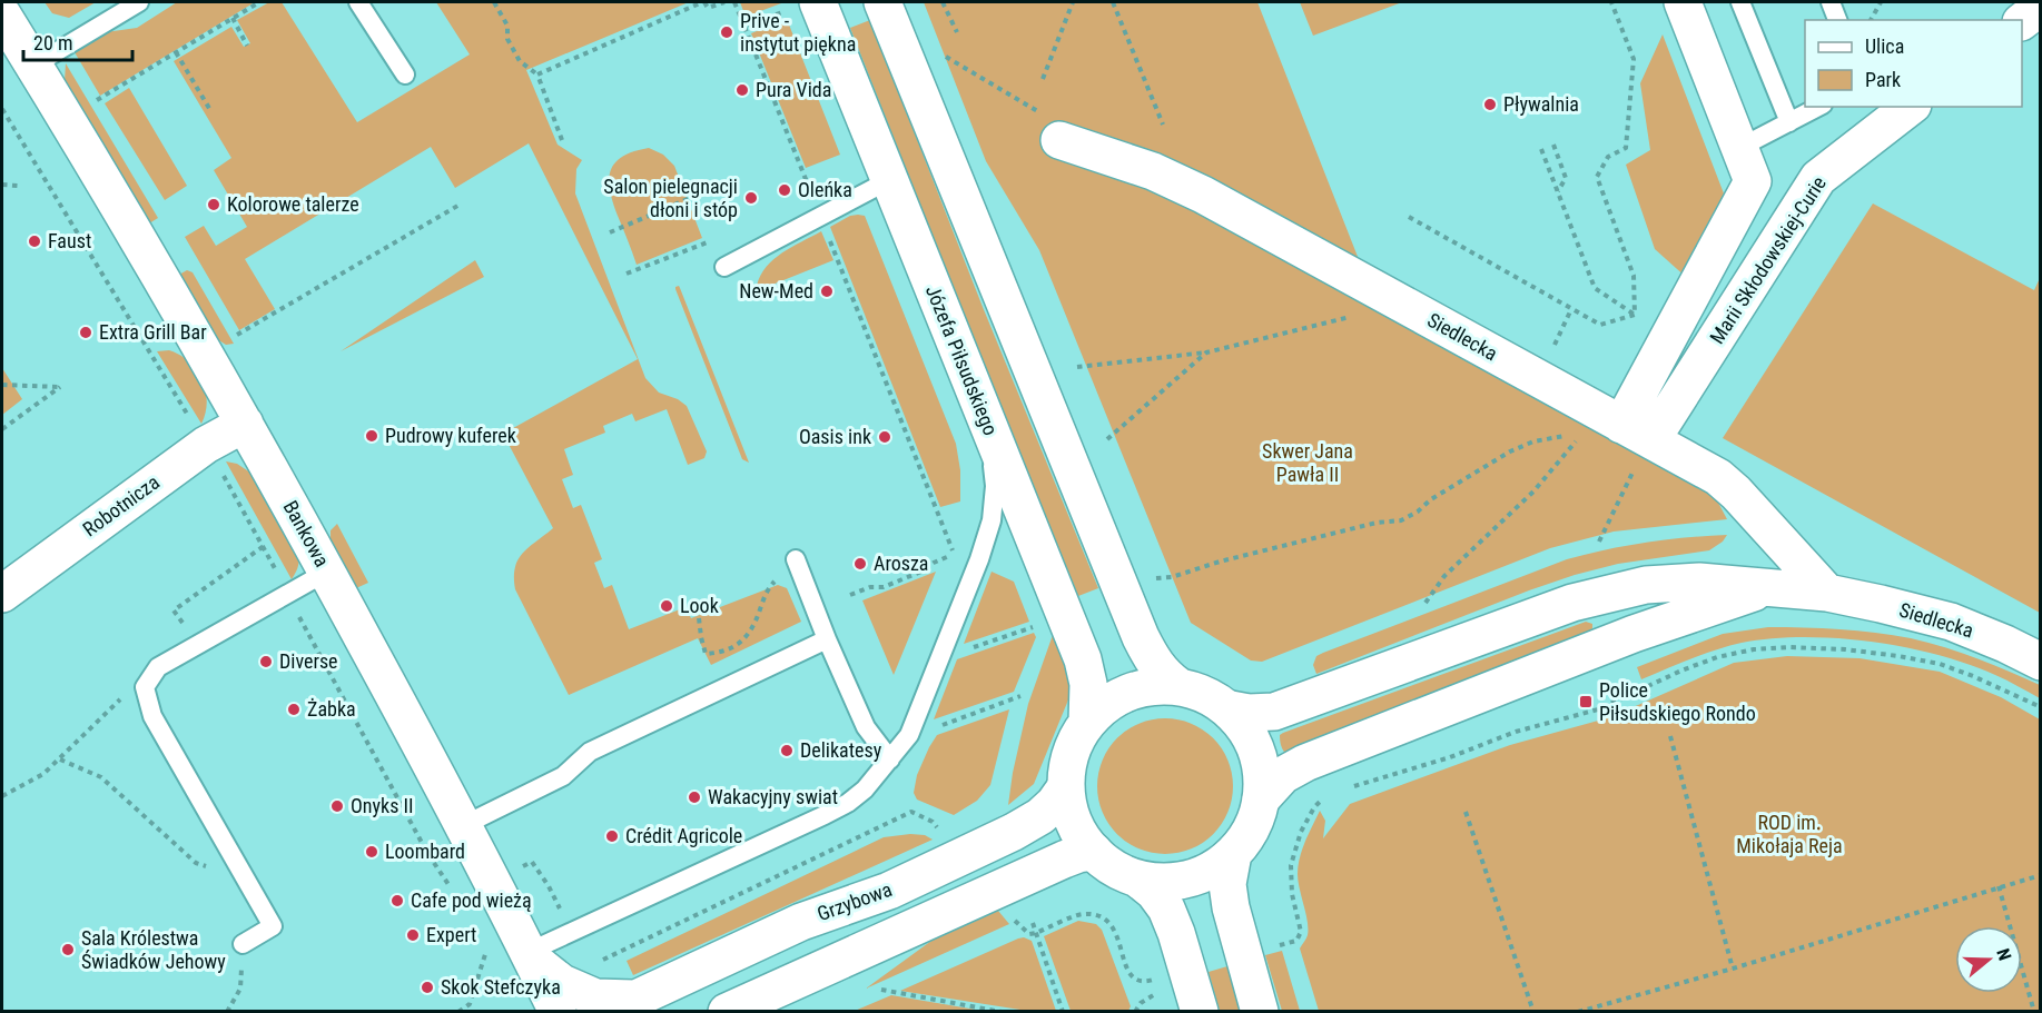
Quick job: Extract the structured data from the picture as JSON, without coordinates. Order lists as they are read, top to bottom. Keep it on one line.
{"streets":{"street":["Marii Skłodowskiej-Curie","Siedlecka","Józefa Piłsudskiego","Robotnicza","Bankowa","Grzybowa"]},"crossings":[["Marii Skłodowskiej-Curie","Siedlecka"],["Siedlecka","Józefa Piłsudskiego"],["Siedlecka","Grzybowa"],["Józefa Piłsudskiego","Grzybowa"],["Robotnicza","Bankowa"],["Bankowa","Grzybowa"]],"parks":["Skwer Jana Pawła II","ROD im. Mikołaja Reja"],"places":{"other":["Prive - instytut piękna","Pura Vida","Pływalnia","Oleńka","Salon pielegnacji dłoni i stóp","Kolorowe talerze","Faust","New-Med","Extra Grill Bar","Pudrowy kuferek","Oasis ink","Arosza","Look","Diverse","Żabka","Delikatesy","Wakacyjny swiat","Onyks II","Crédit Agricole","Loombard","Cafe pod wieżą","Expert","Sala Królestwa Świadków Jehowy","Skok Stefczyka"],"transit":["Police Piłsudskiego Rondo"]},"legend":["Ulica","Park"],"scale_bar":"20 m","north":"right"}
